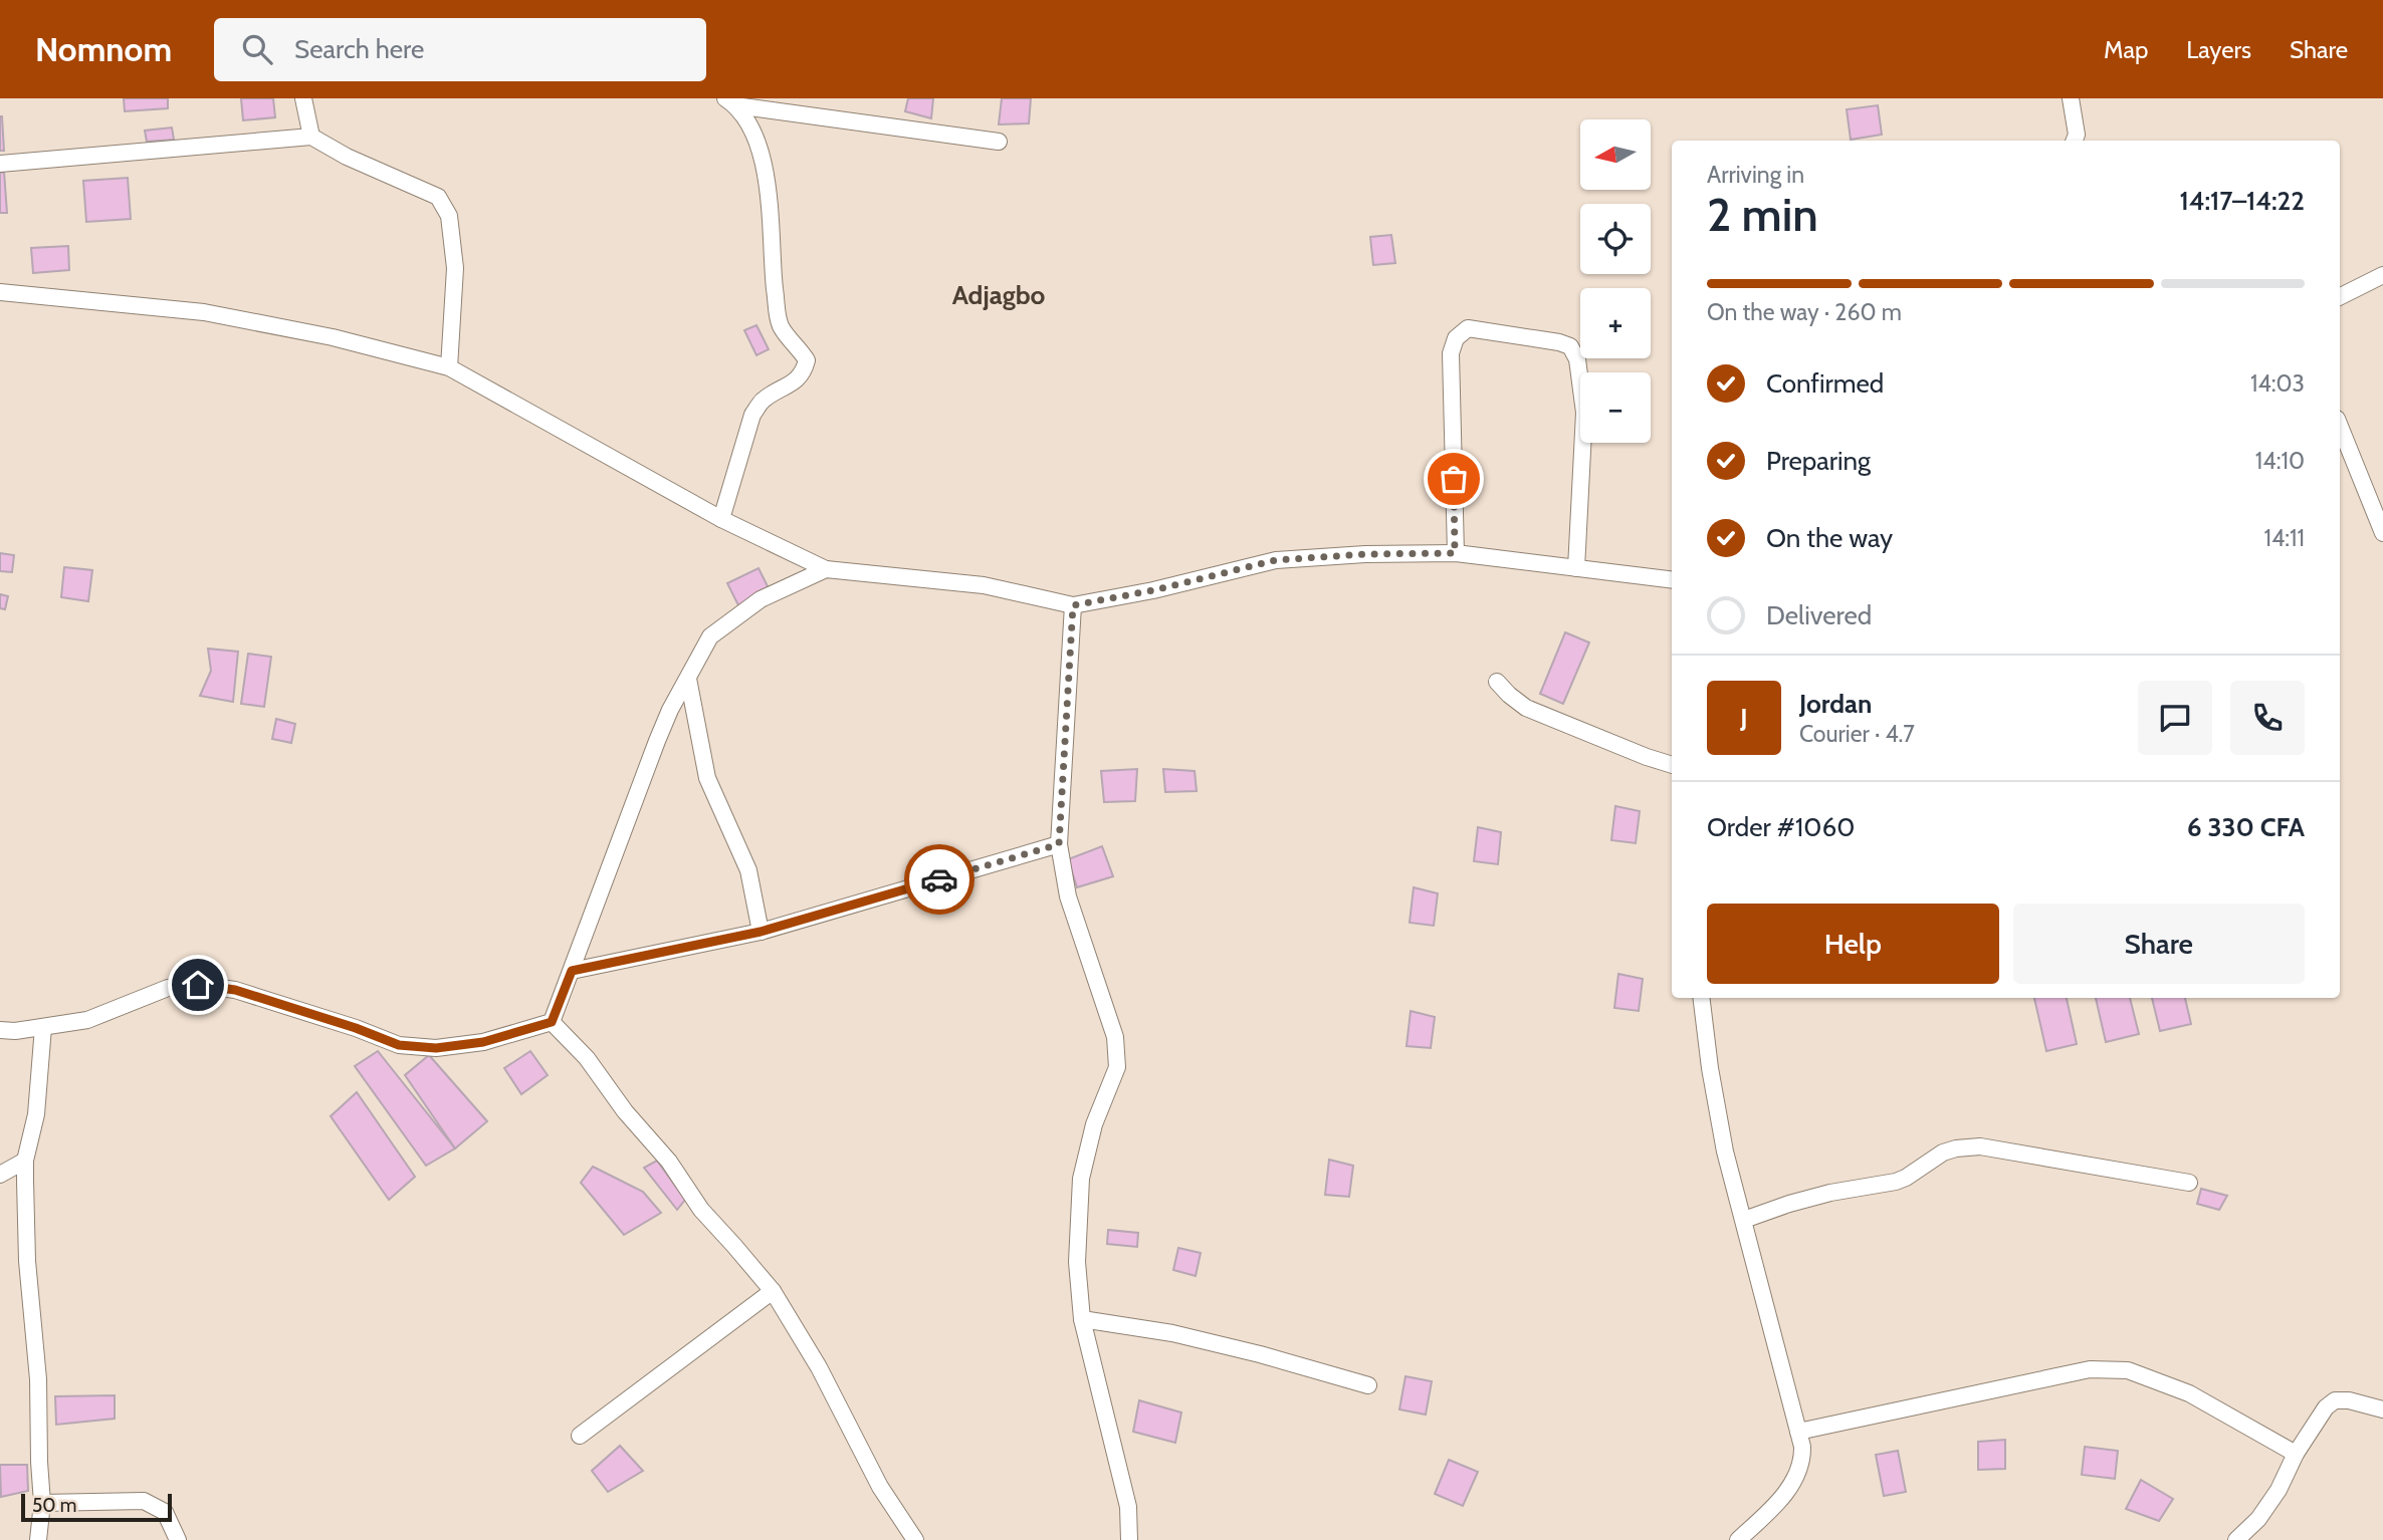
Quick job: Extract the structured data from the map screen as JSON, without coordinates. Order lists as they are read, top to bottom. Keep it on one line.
{"districts":["Adjagbo"],"scale_bar":"50 m","north":"left","page":{"header":"Nomnom","search":"Search here","nav":["Map","Layers","Share"],"map_buttons":["+","−"],"heading":["2 min","Arriving in","14:17–14:22"],"panel":["Jordan","Courier · 4.7","Order #1060","6 330 CFA"],"bar":"On the way · 260 m","list":[["Confirmed","14:03"],["Preparing","14:10"],["On the way","14:11"],"Delivered"],"round":"J","buttons":["Help","Share"],"scale":"50 m"}}
